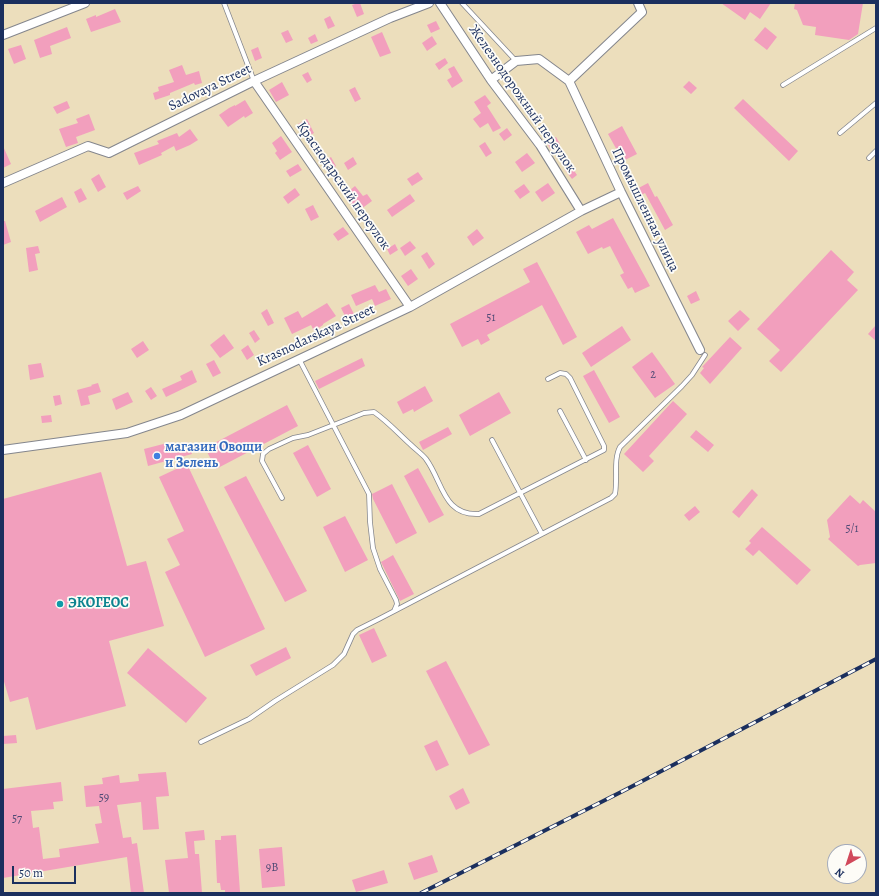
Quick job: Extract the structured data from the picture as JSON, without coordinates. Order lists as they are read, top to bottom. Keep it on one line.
{"streets":{"street":["Sadovaya Street","Железнодорожный переулок","Краснодарский переулок","Промышленная улица","Krasnodarskaya Street"]},"crossings":[["Sadovaya Street","Краснодарский переулок"],["Железнодорожный переулок","Krasnodarskaya Street"],["Краснодарский переулок","Krasnodarskaya Street"],["Промышленная улица","Krasnodarskaya Street"]],"places":["магазин Овощи и Зелень","ЭКОГЕОС"],"house_numbers":["51","2","5/1","59","57","9В"],"scale_bar":"50 m","north":"bottom left"}
